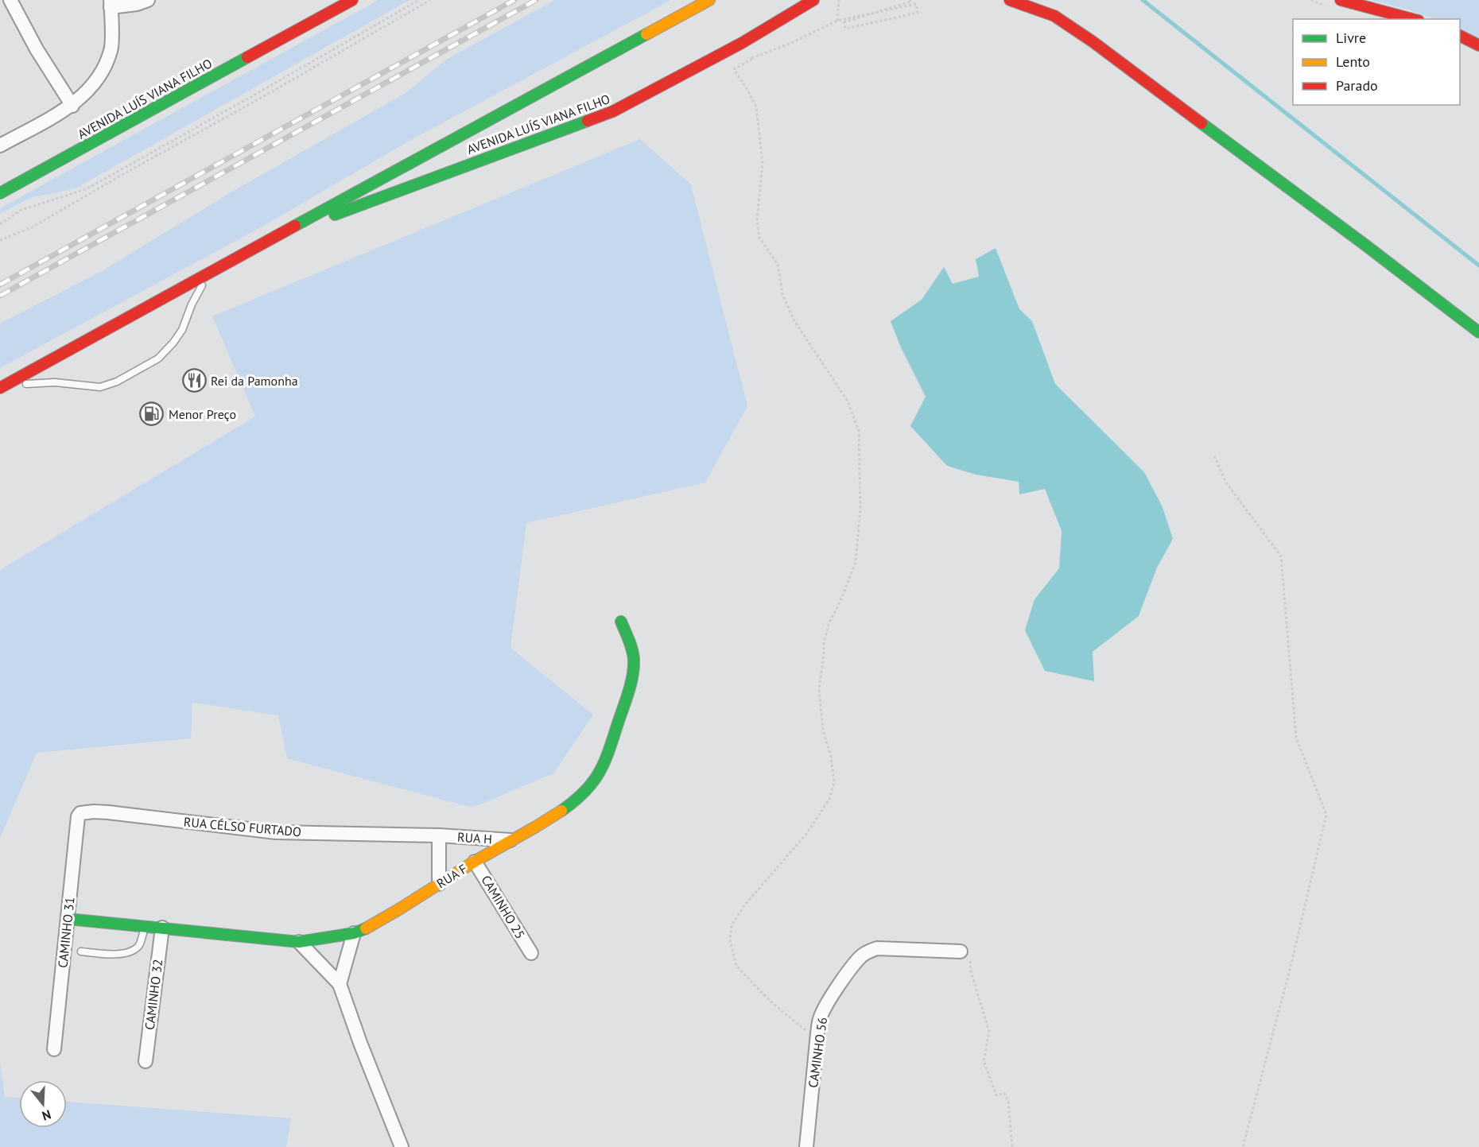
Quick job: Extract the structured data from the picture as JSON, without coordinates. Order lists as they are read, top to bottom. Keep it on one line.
{"streets":{"main road":["AVENIDA LUÍS VIANA FILHO","RUA F"],"street":["RUA CÉLSO FURTADO","RUA H","CAMINHO 25","CAMINHO 31","CAMINHO 32","CAMINHO 56"]},"crossings":[["RUA CÉLSO FURTADO","RUA H"],["RUA CÉLSO FURTADO","CAMINHO 31"],["RUA H","RUA F"],["RUA F","CAMINHO 25"],["RUA F","CAMINHO 31"],["RUA F","CAMINHO 32"]],"places":{"restaurant":["Rei da Pamonha"],"fuel station":["Menor Preço"]},"legend":["Livre","Lento","Parado"],"north":"bottom"}
